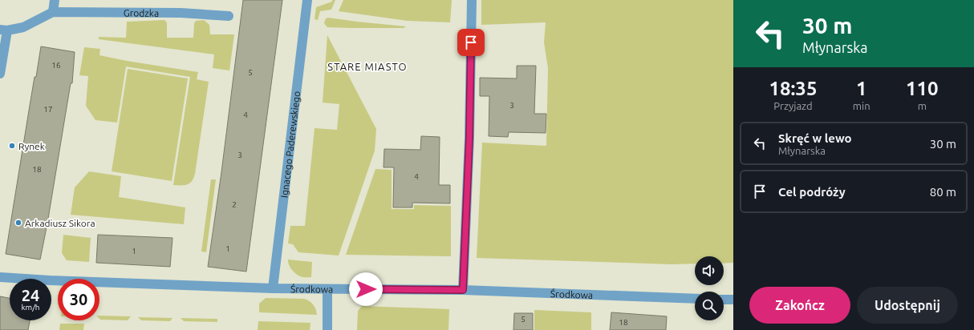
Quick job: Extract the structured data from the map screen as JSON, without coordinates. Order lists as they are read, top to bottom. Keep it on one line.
{"streets":{"street":["Grodzka","Ignacego Paderewskiego","Środkowa"]},"crossings":[["Ignacego Paderewskiego","Środkowa"]],"districts":["STARE MIASTO"],"places":["Rynek","Arkadiusz Sikora"],"house_numbers":["16","5","3","17","4","3","18","4","2","1","1","5","18"],"page":{"turn":["30 m","Młynarska"],"eta":["18:35","Przyjazd","1","min","110","m"],"list":[{"name":"Skręć w lewo","note":"Młynarska","value":"30 m"},{"name":"Cel podróży","value":"80 m"}],"speed":"24 km/h","limit":"30","buttons":["Zakończ","Udostępnij"]}}
